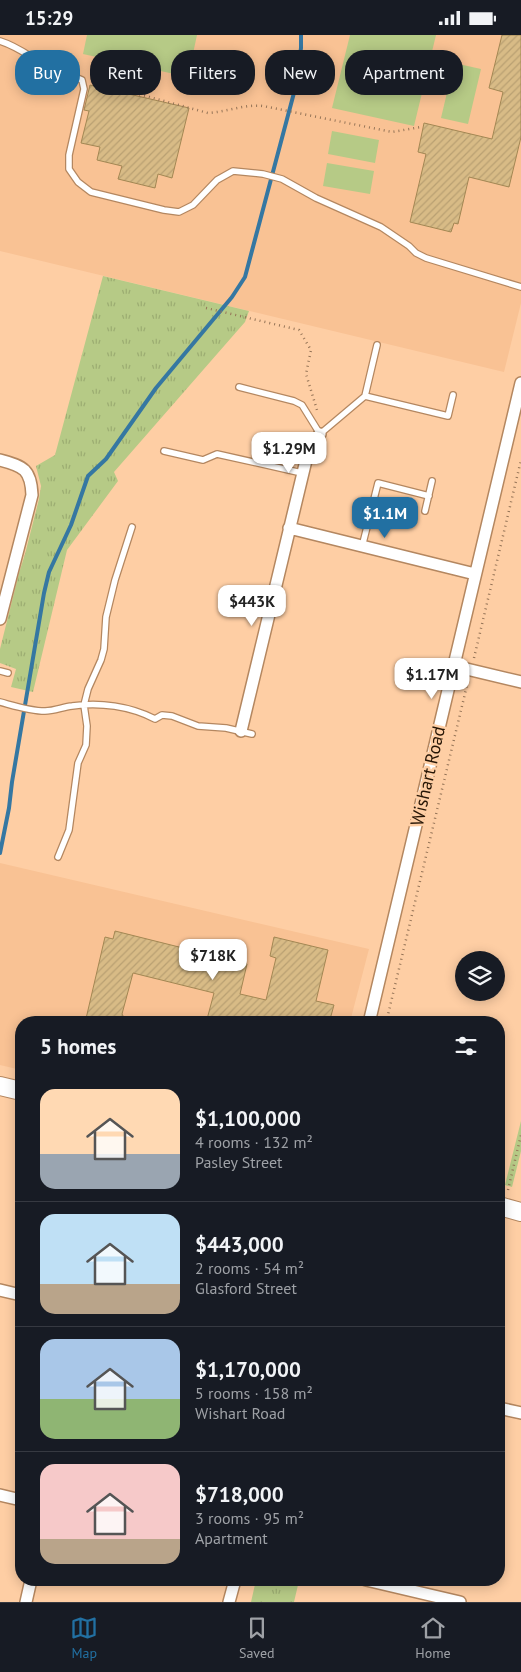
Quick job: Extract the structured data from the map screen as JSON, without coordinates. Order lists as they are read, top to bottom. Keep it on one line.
{"streets":{"street":["Wishart Road"]},"page":{"status":"15:29","chip":["Buy","Rent","Filters","New","Apartment"],"price":["$1.29M","$1.1M","$443K","$1.17M","$718K"],"heading":"5 homes","list":[{"name":"$1,100,000","note":"4 rooms · 132 m² · Pasley Street"},{"name":"$443,000","note":"2 rooms · 54 m² · Glasford Street"},{"name":"$1,170,000","note":"5 rooms · 158 m² · Wishart Road"},{"name":"$718,000","note":"3 rooms · 95 m² · Apartment"}],"tabs":["Map","Saved","Home"]}}
